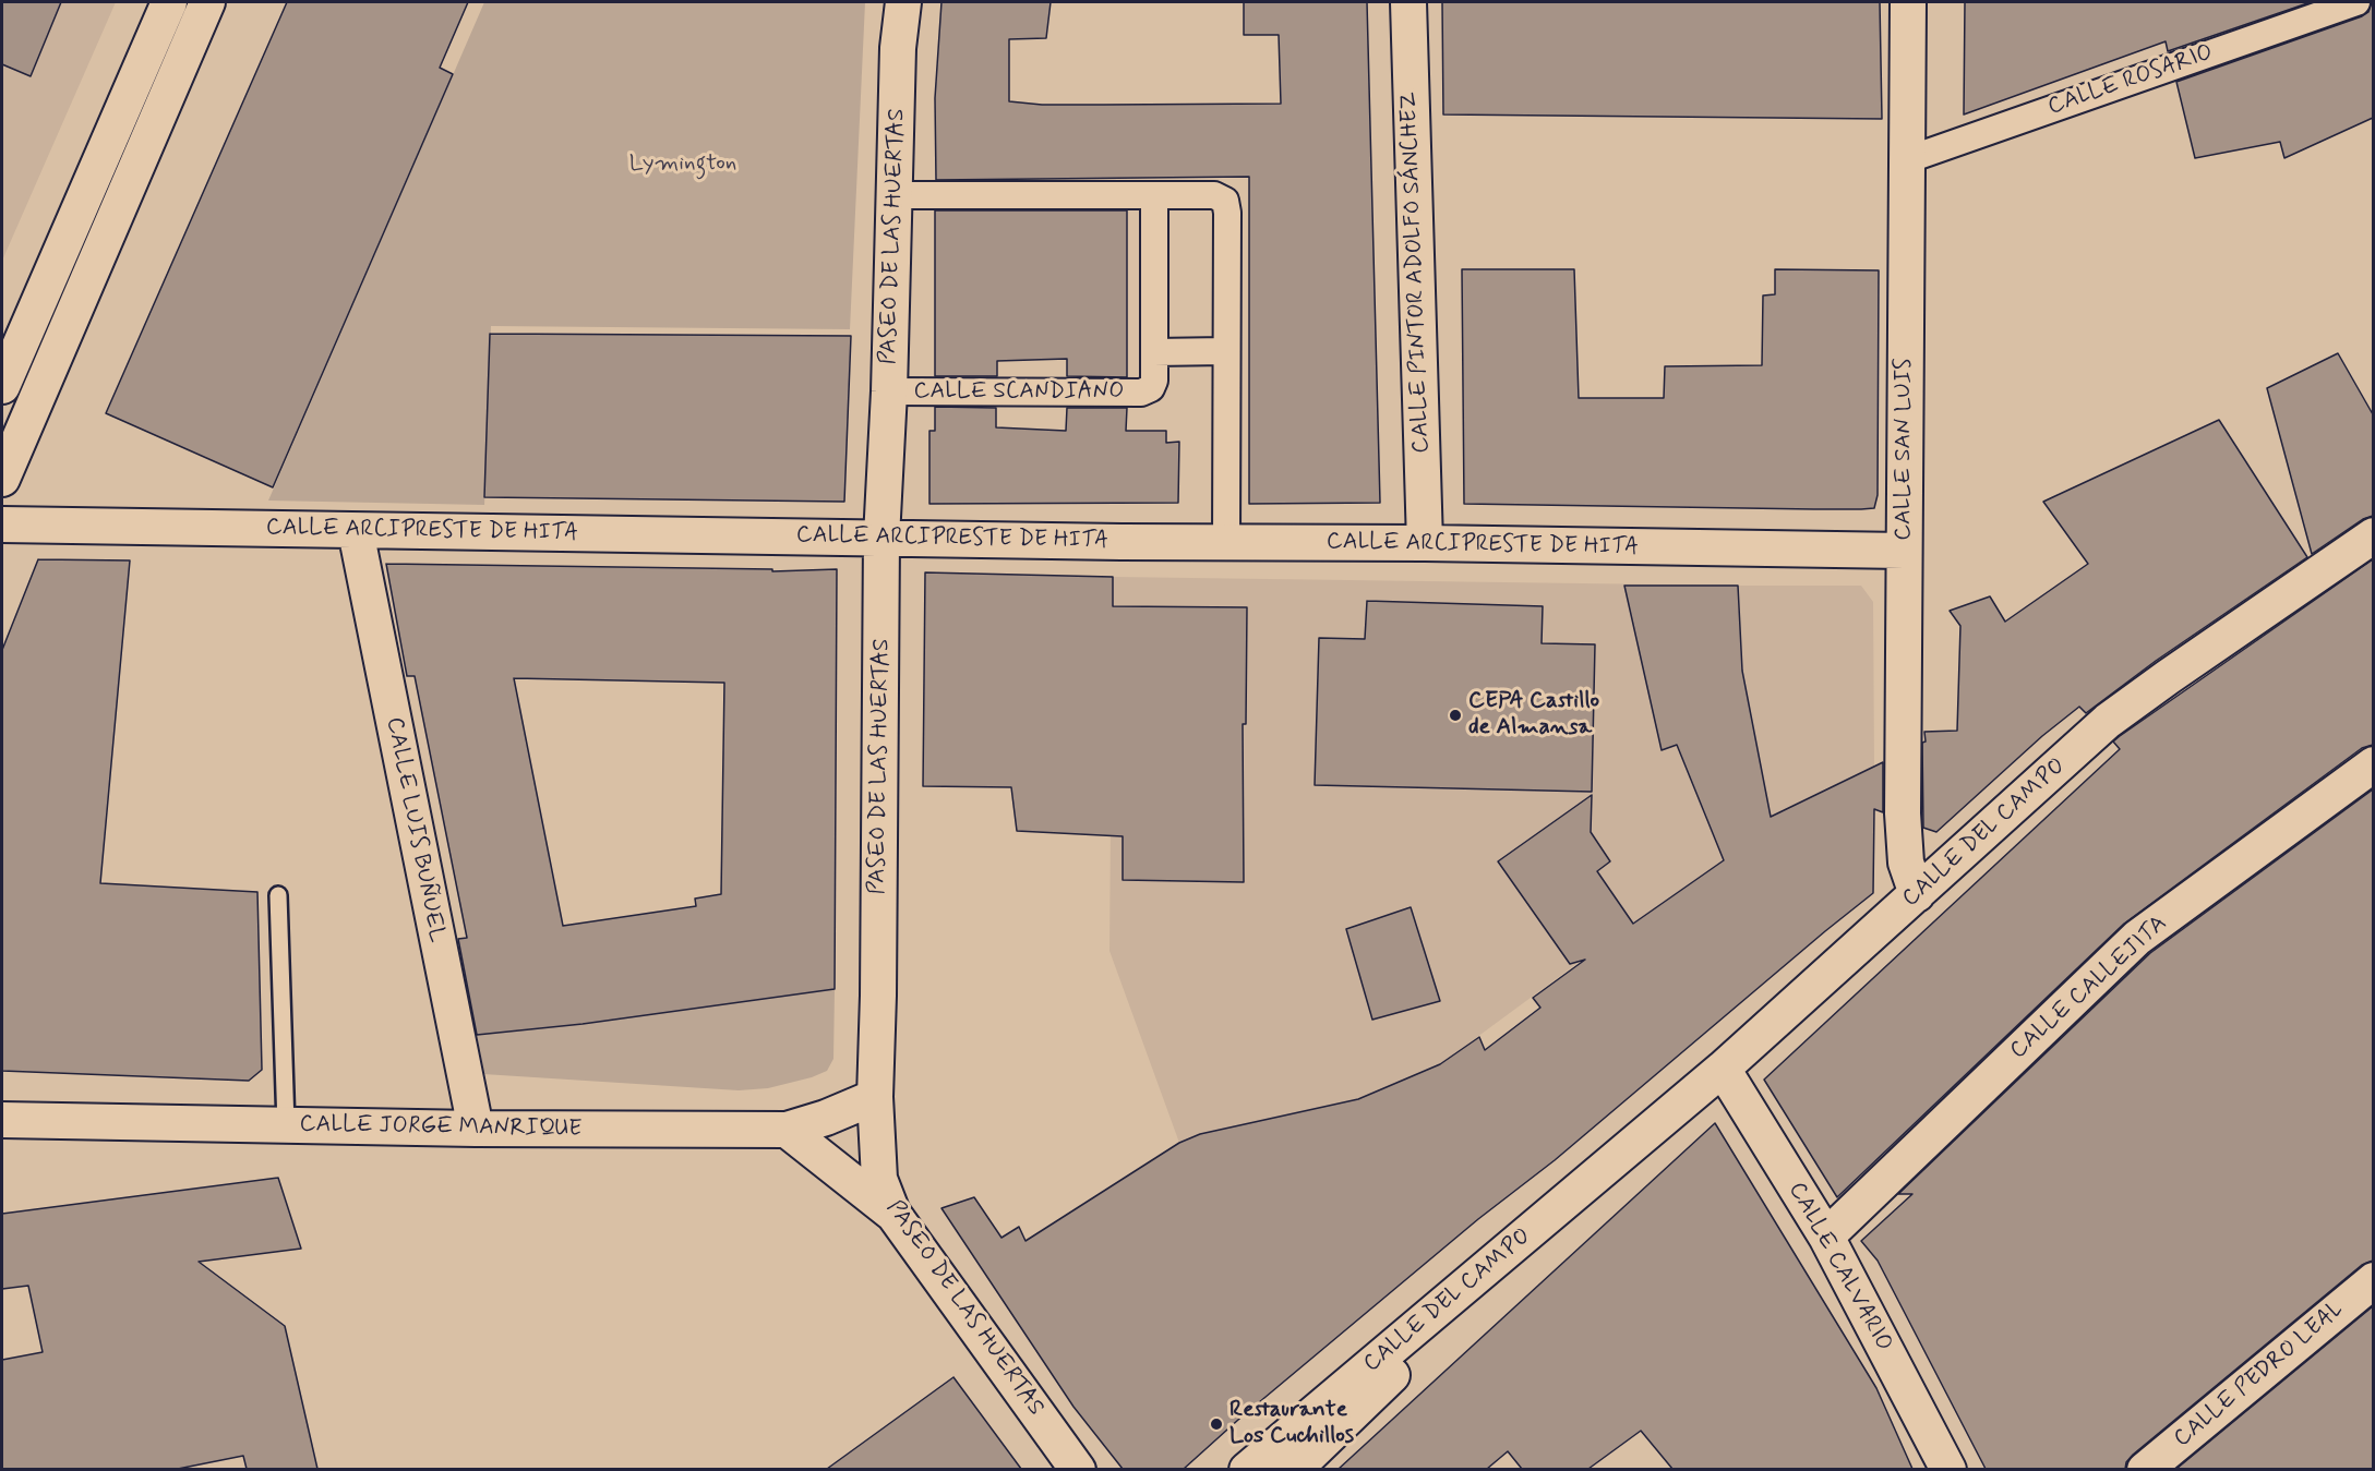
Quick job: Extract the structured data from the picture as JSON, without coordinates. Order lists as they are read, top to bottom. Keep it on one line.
{"streets":{"street":["CALLE ROSARIO","PASEO DE LAS HUERTAS","CALLE PINTOR ADOLFO SÁNCHEZ","CALLE SCANDIANO","CALLE SAN LUIS","CALLE ARCIPRESTE DE HITA","CALLE LUIS BUÑUEL","CALLE DEL CAMPO","CALLE CALLEJITA","CALLE JORGE MANRIQUE","CALLE CALVARIO","CALLE PEDRO LEAL"]},"crossings":[["CALLE ROSARIO","CALLE SAN LUIS"],["PASEO DE LAS HUERTAS","CALLE SCANDIANO"],["PASEO DE LAS HUERTAS","CALLE ARCIPRESTE DE HITA"],["PASEO DE LAS HUERTAS","CALLE JORGE MANRIQUE"],["CALLE PINTOR ADOLFO SÁNCHEZ","CALLE ARCIPRESTE DE HITA"],["CALLE SAN LUIS","CALLE ARCIPRESTE DE HITA"],["CALLE SAN LUIS","CALLE DEL CAMPO"],["CALLE ARCIPRESTE DE HITA","CALLE LUIS BUÑUEL"],["CALLE LUIS BUÑUEL","CALLE JORGE MANRIQUE"],["CALLE DEL CAMPO","CALLE CALVARIO"],["CALLE CALLEJITA","CALLE CALVARIO"]],"parks":["Lymington"],"places":["CEPA Castillo de Almansa","Restaurante Los Cuchillos"]}
